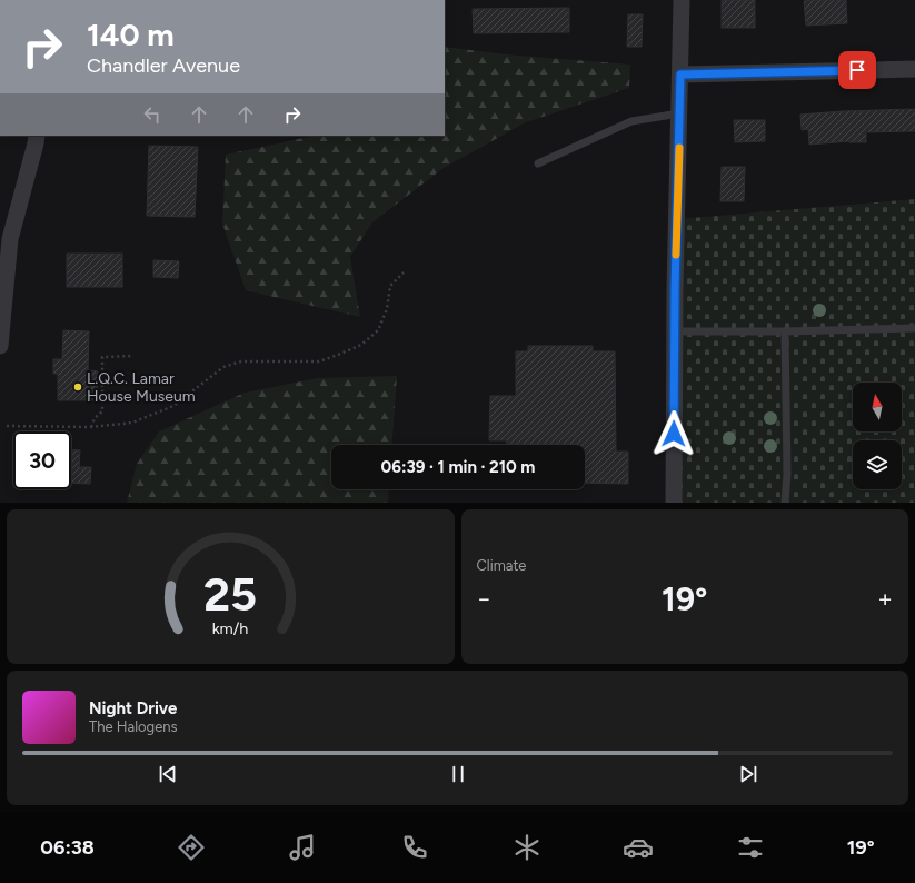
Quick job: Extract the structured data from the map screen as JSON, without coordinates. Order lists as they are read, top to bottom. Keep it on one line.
{"places":["L.Q.C. Lamar House Museum"],"north":"top","page":{"turn":["140 m","Chandler Avenue"],"limit":"30","trip":"06:39 · 1 min · 210 m","tile":"Climate","heat":["−","19°","+"],"song":["Night Drive","The Halogens"],"tabs":["06:38","19°"],"gauge":["25","km/h"]}}
